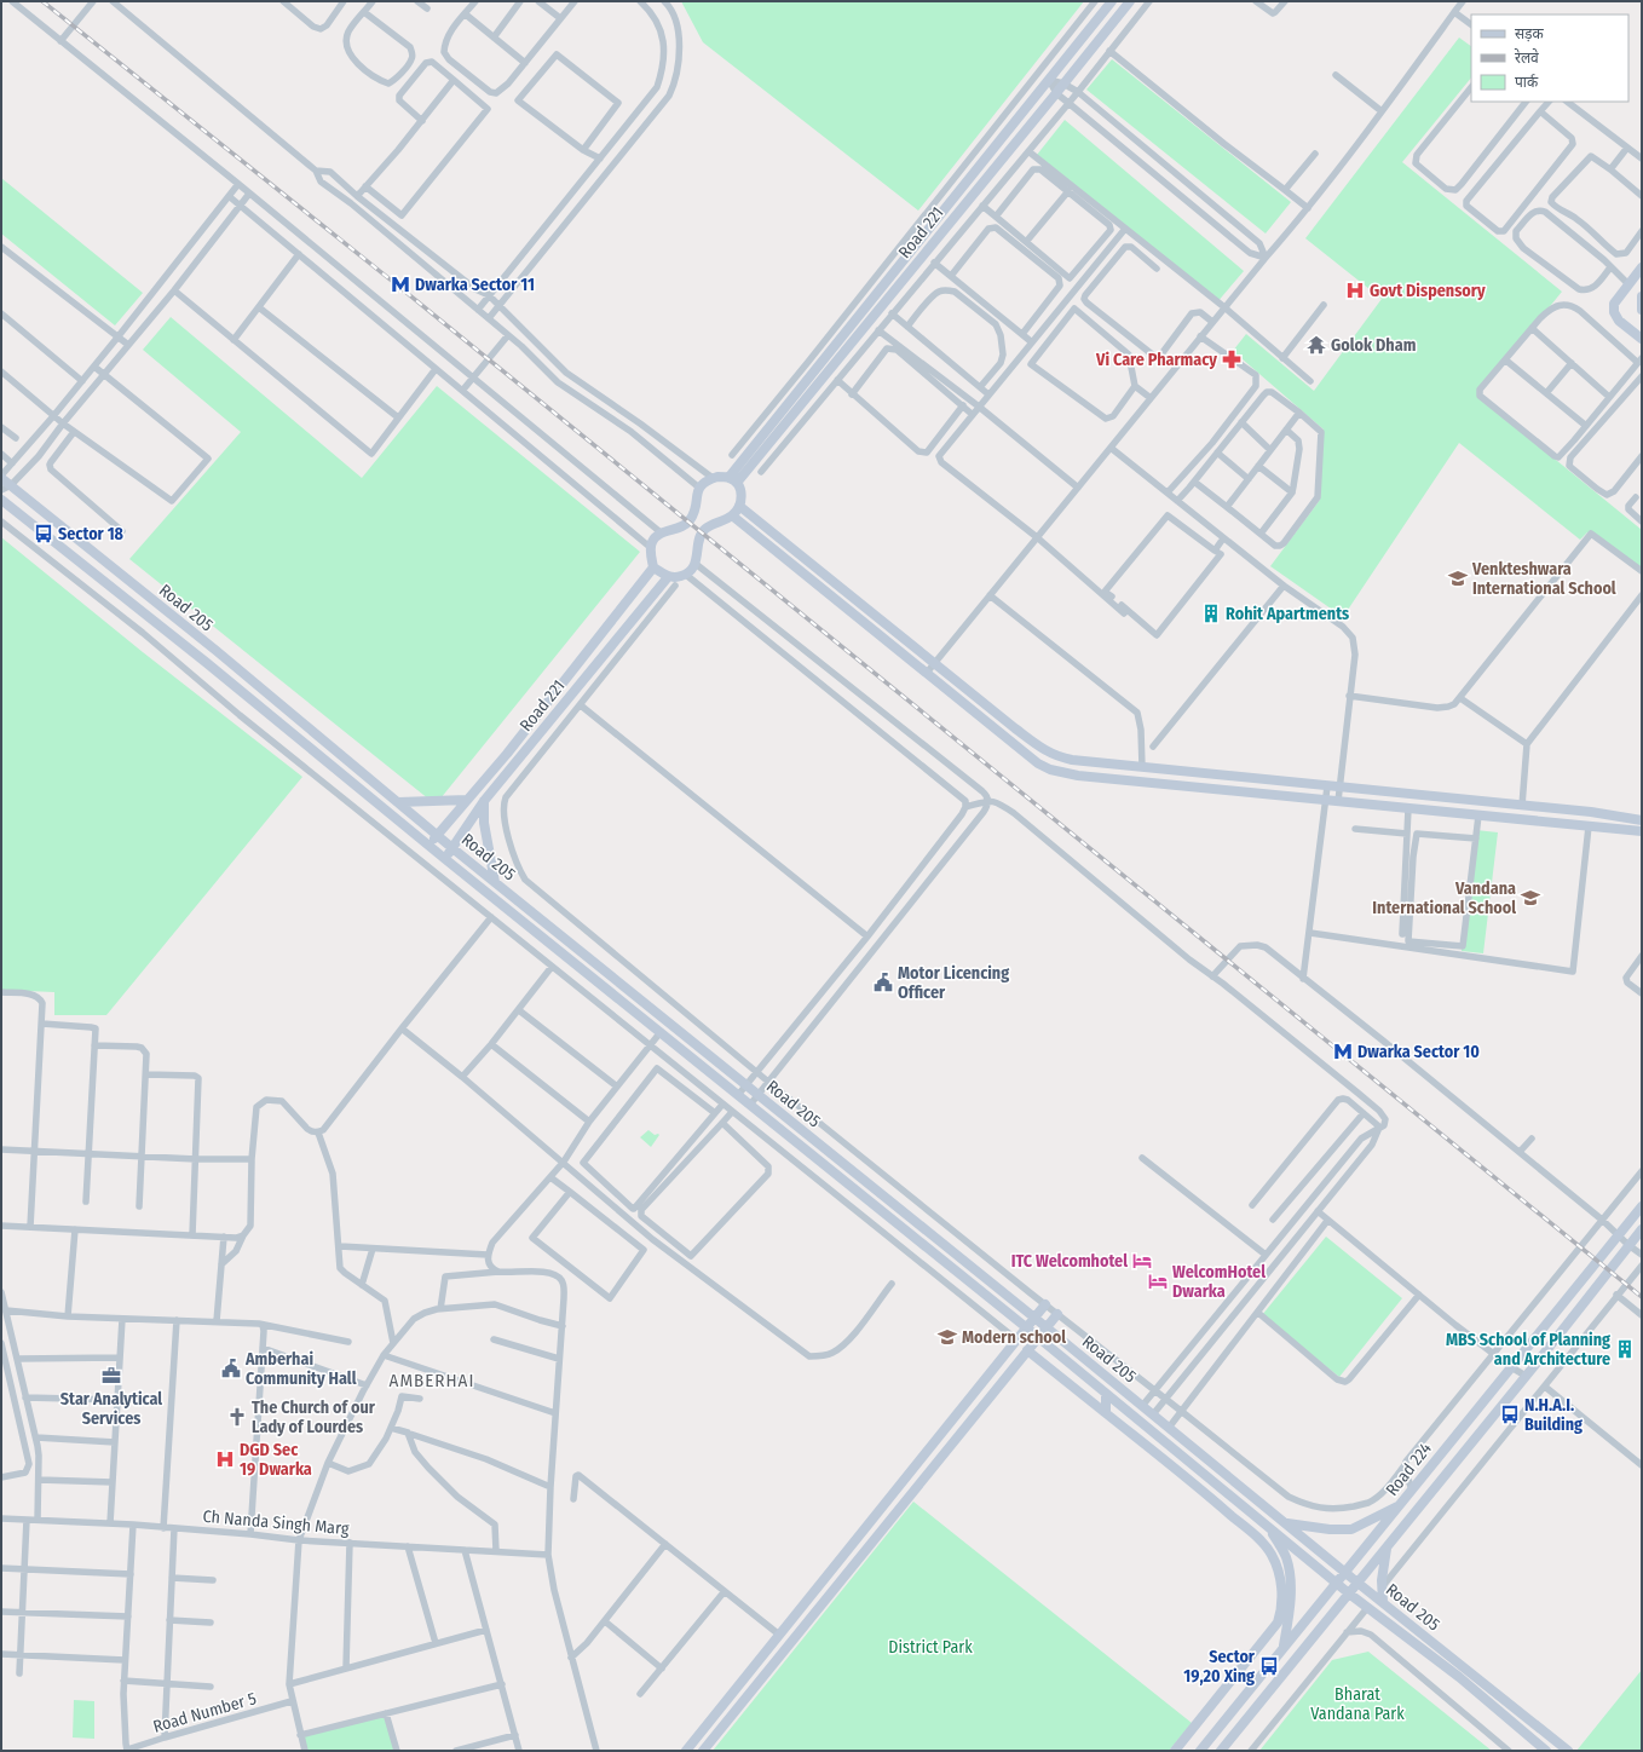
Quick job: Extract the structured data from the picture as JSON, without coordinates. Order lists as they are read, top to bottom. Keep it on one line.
{"streets":{"main road":["Road 221","Road 205","Road 224"],"street":["Ch Nanda Singh Marg","Road Number 5"]},"crossings":[["Road 221","Road 205"],["Road 205","Road 224"]],"districts":["AMBERHAI"],"parks":["District Park","Bharat Vandana Park"],"places":{"metro station":["Dwarka Sector 11","Dwarka Sector 10"],"hospital":["Govt Dispensory","DGD Sec 19 Dwarka"],"temple":["Golok Dham"],"pharmacy":["Vi Care Pharmacy"],"bus stop":["Sector 18","N.H.A.I. Building","Sector 19,20 Xing"],"school or university":["Venkteshwara International School","Vandana International School","Modern school"],"building":["Rohit Apartments","MBS School of Planning and Architecture"],"public building":["Motor Licencing Officer","Amberhai Community Hall"],"hotel":["ITC Welcomhotel","WelcomHotel Dwarka"],"office":["Star Analytical Services"],"church":["The Church of our Lady of Lourdes"]},"legend":["सड़क","रेलवे","पार्क"]}
